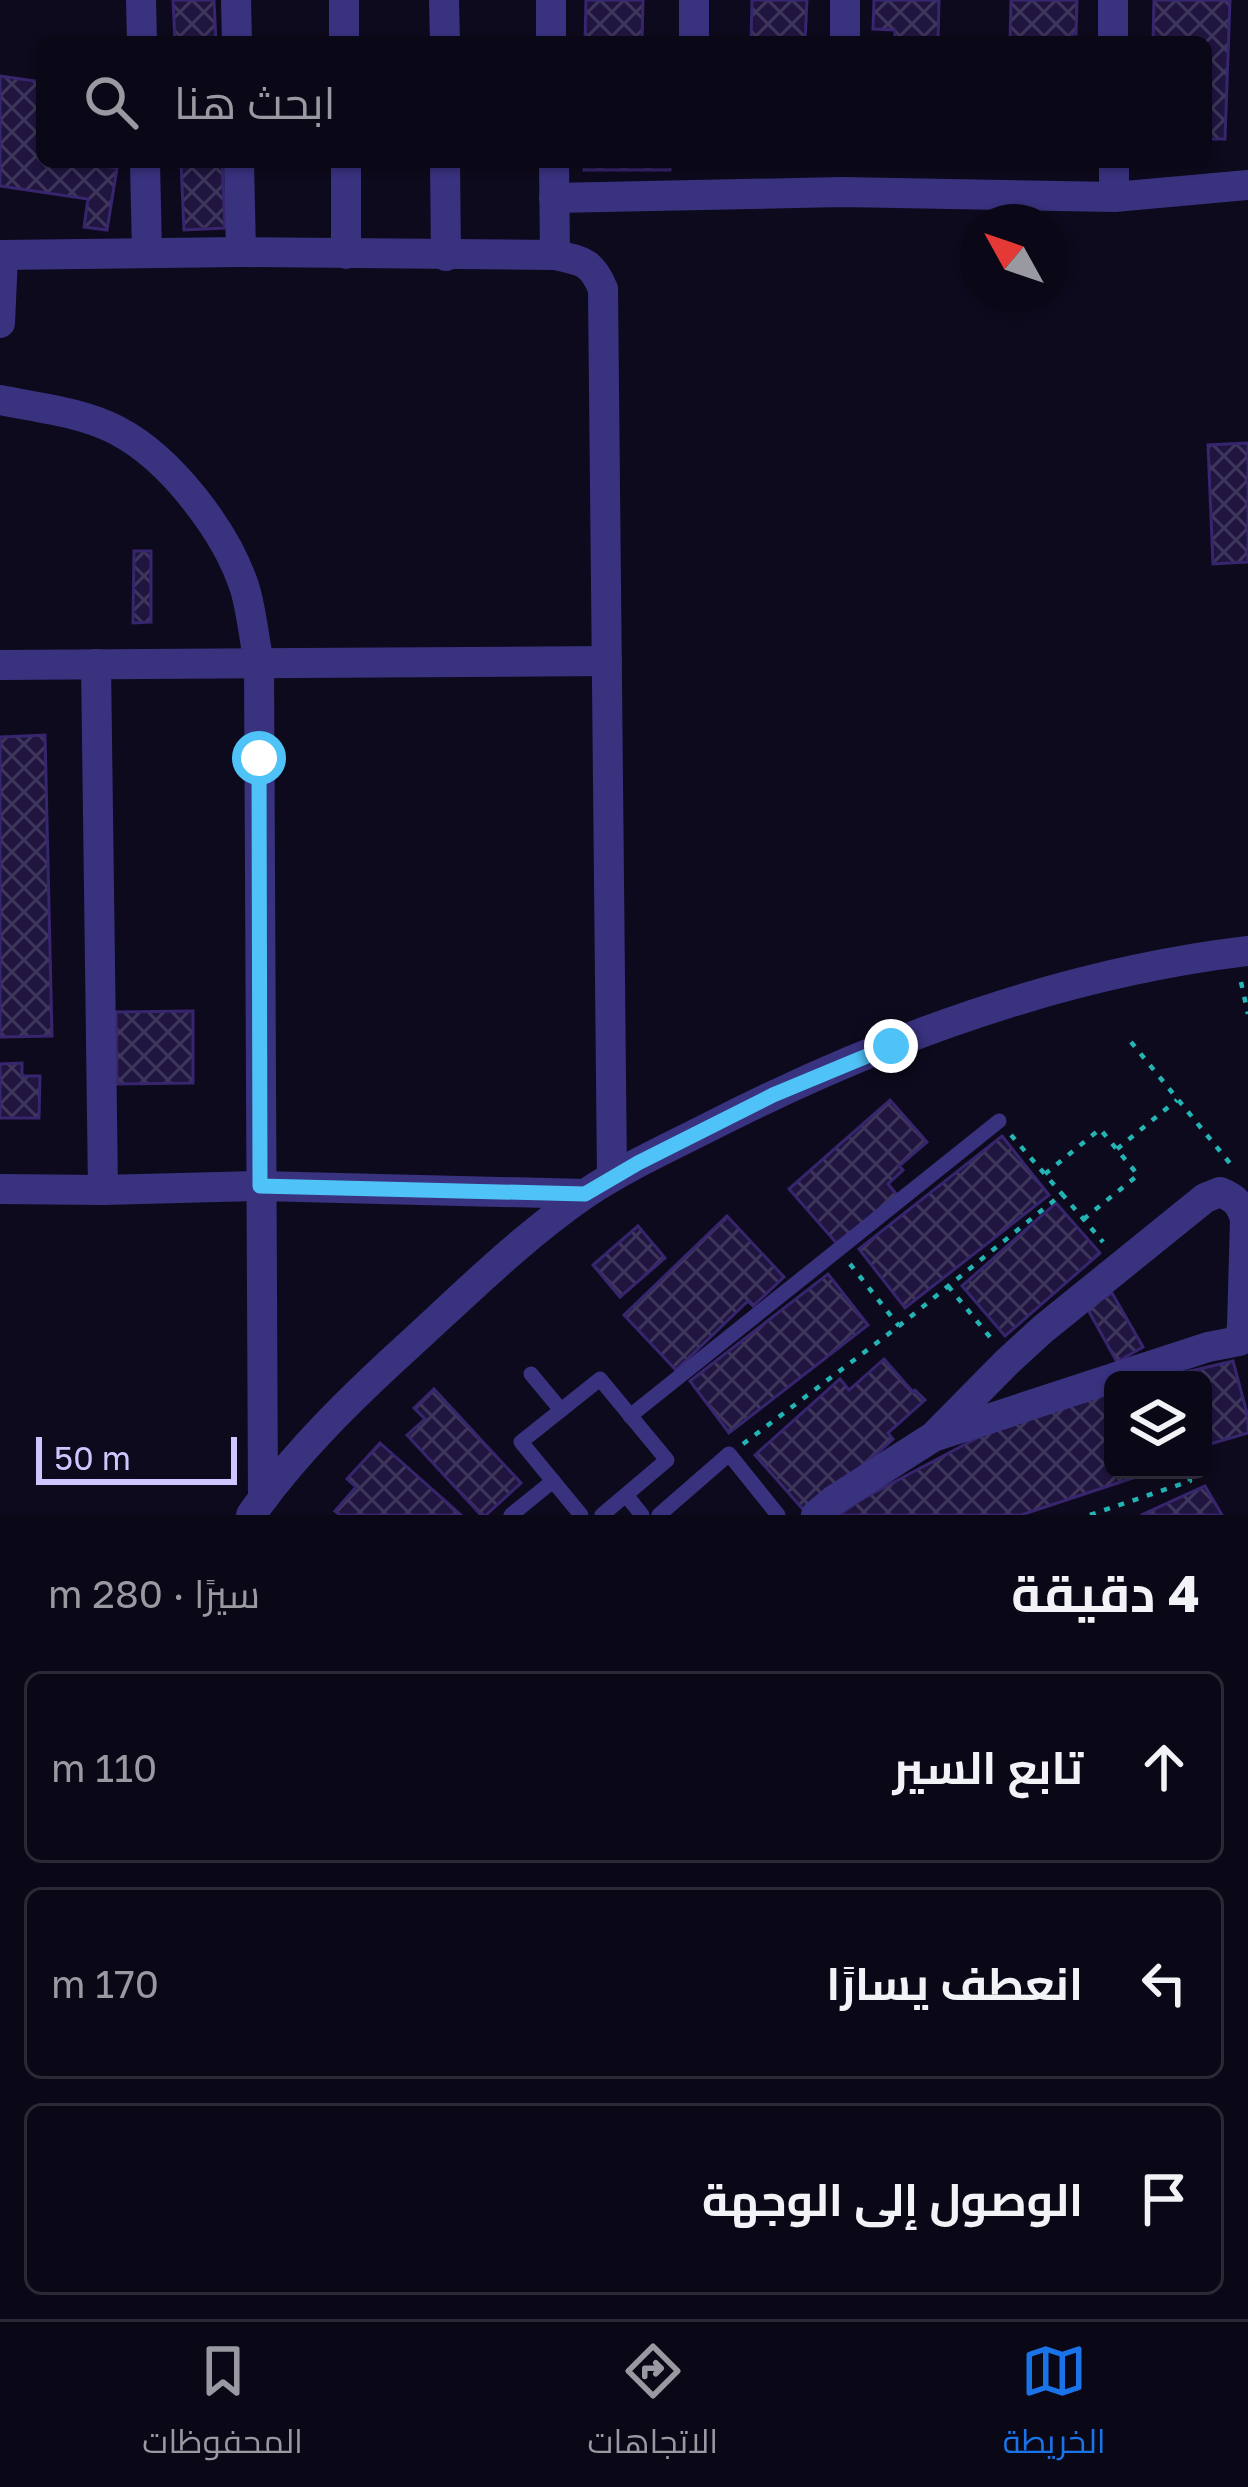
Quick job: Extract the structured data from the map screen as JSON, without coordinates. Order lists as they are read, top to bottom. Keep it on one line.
{"scale_bar":"50 m","north":"top left","page":{"search":"ابحث هنا","scale":"50 m","heading":["4 دقيقة","سيرًا · 280 m"],"list":[["تابع السير","110 m"],["انعطف يسارًا","170 m"],"الوصول إلى الوجهة"],"nav":["الخريطة","الاتجاهات","المحفوظات"]}}
